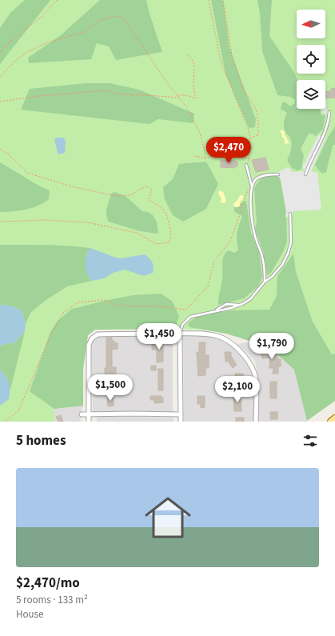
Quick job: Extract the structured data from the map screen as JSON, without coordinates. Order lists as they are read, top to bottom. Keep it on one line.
{"north":"left","page":{"price":["$2,470","$1,450","$1,790","$1,500","$2,100"],"heading":"5 homes","list":[{"name":"$2,470/mo","note":"5 rooms · 133 m² · House"}]}}
